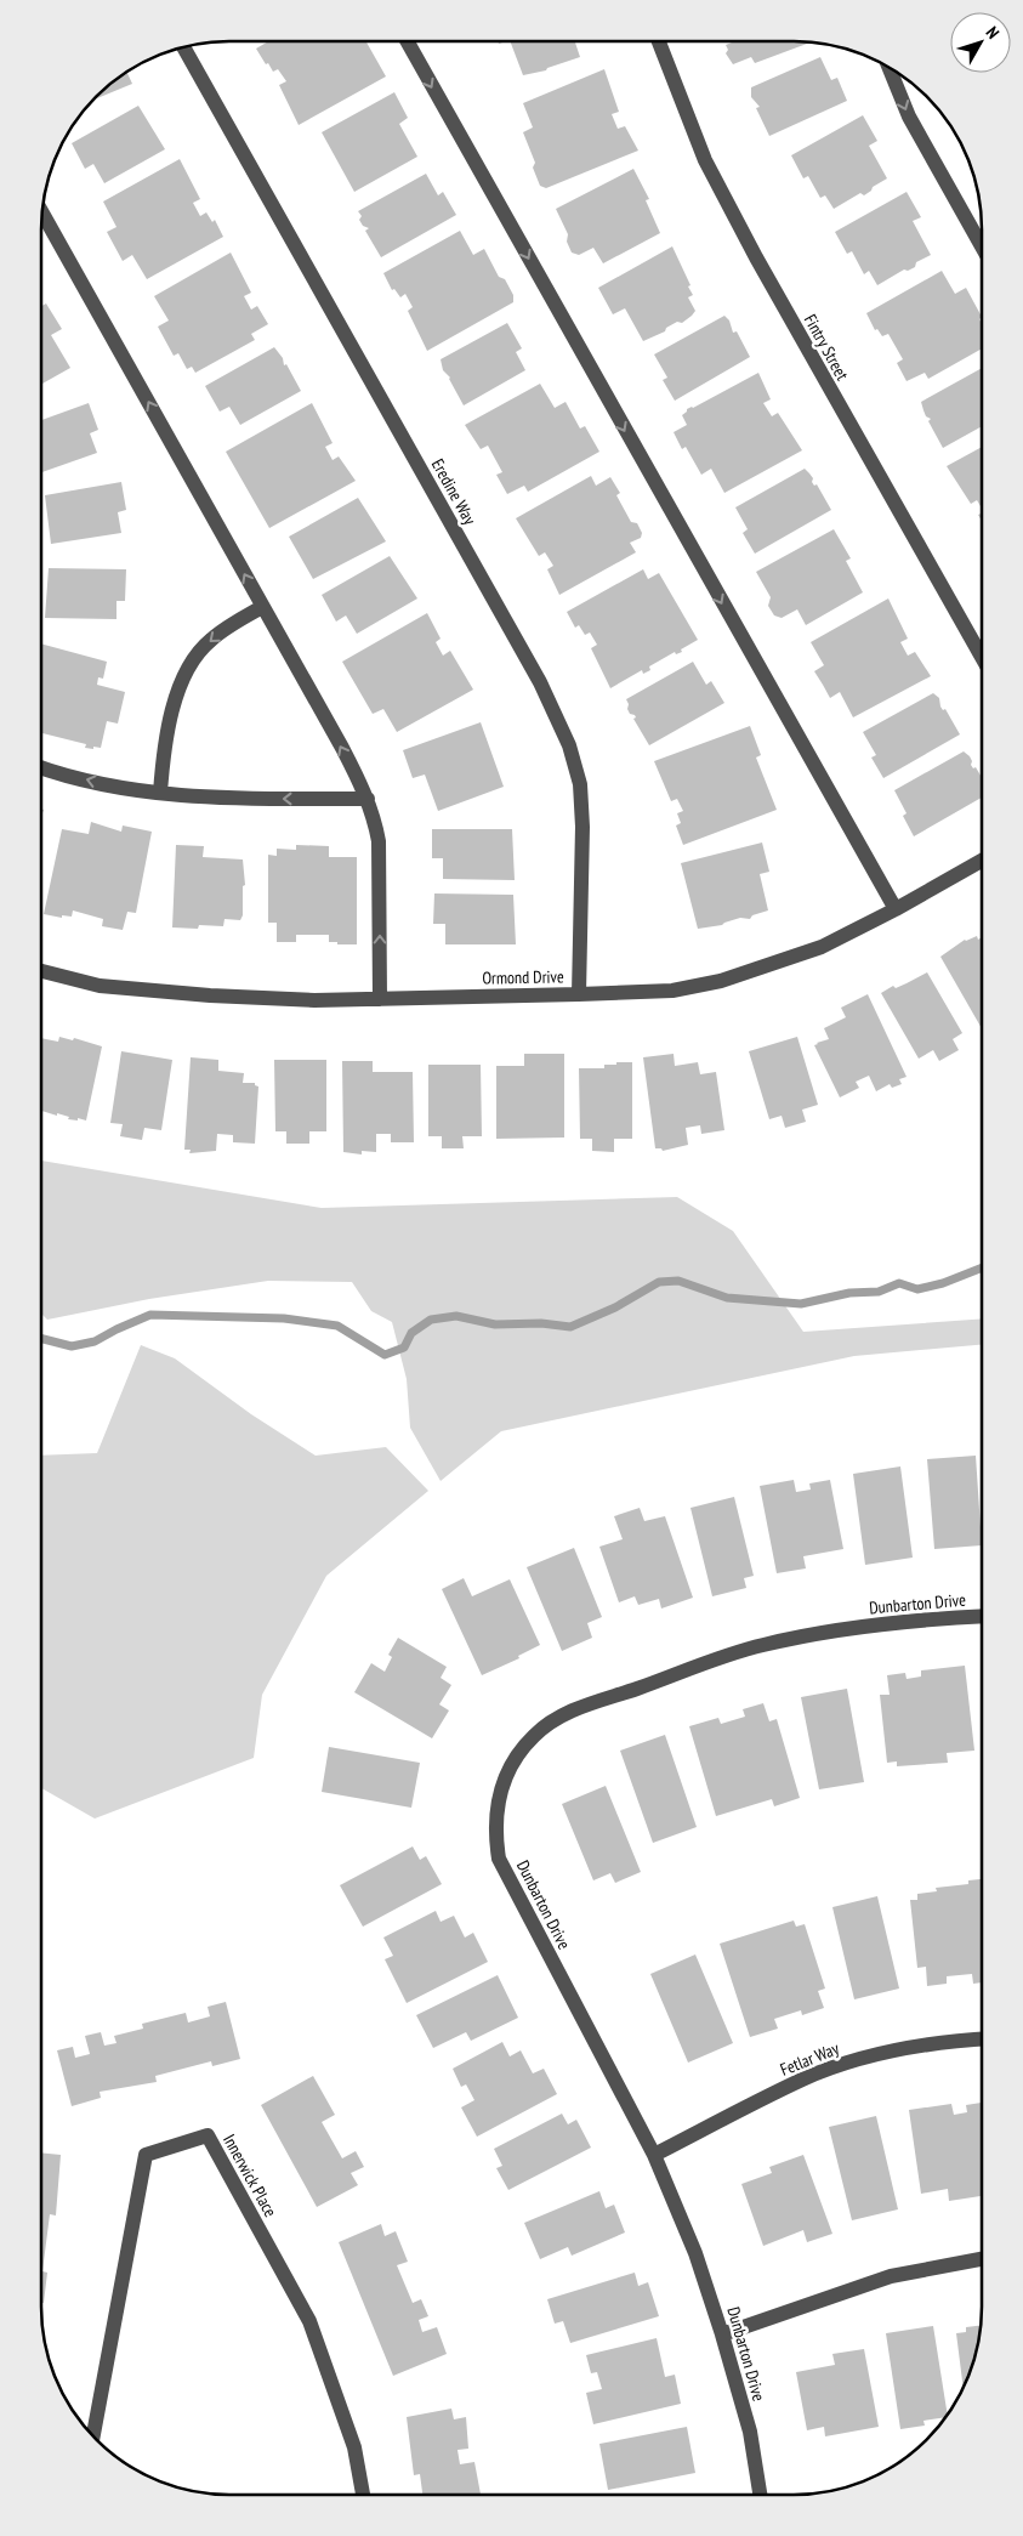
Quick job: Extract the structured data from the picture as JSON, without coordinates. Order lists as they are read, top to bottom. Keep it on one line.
{"streets":{"street":["Fintry Street","Eredine Way","Ormond Drive","Dunbarton Drive","Fetlar Way","Innerwick Place"]},"crossings":[["Eredine Way","Ormond Drive"],["Dunbarton Drive","Fetlar Way"]],"north":"top right"}
